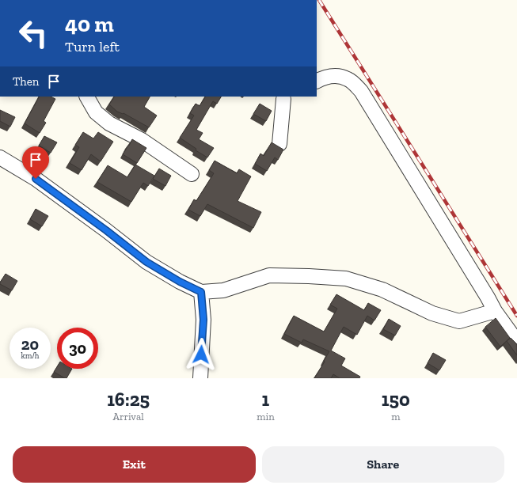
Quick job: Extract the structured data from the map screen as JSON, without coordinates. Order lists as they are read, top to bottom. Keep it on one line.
{"page":{"turn":["40 m","Turn left"],"then":"Then","speed":"20 km/h","limit":"30","eta":["16:25","Arrival","1","min","150","m"],"buttons":["Exit","Share"]}}
